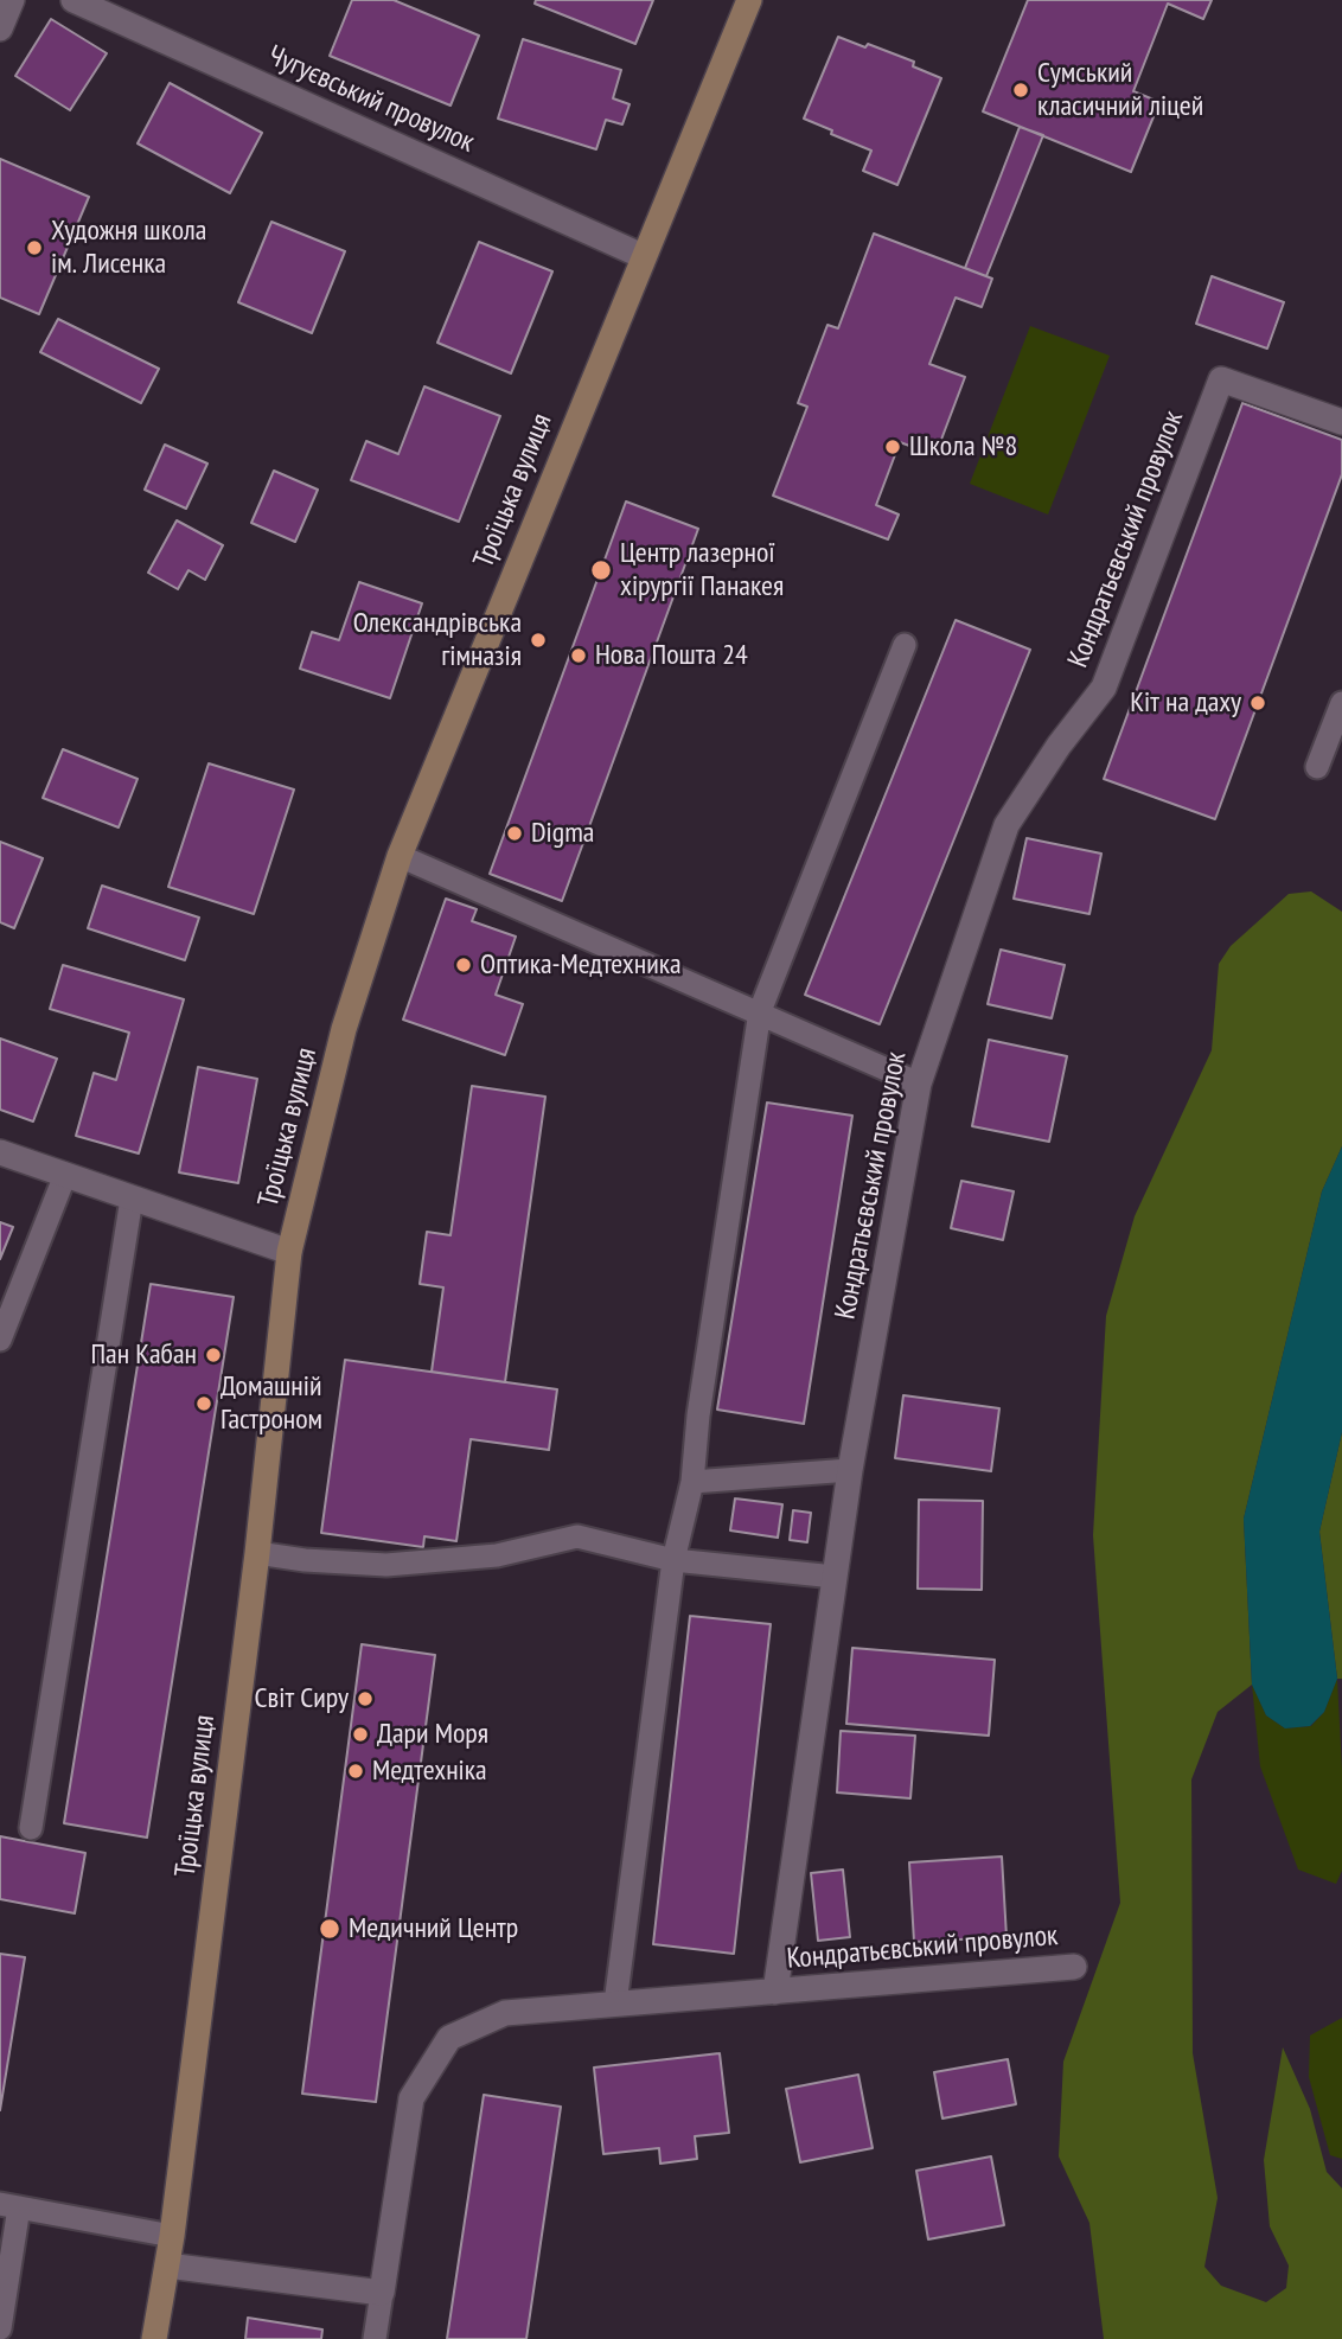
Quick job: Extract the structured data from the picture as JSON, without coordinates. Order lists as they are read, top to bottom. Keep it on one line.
{"streets":{"main road":["Троїцька вулиця"],"street":["Чугуєвський провулок","Кондратьєвський провулок"]},"crossings":[["Чугуєвський провулок","Троїцька вулиця"]],"places":["Сумський класичний ліцей","Художня школа ім. Лисенка","Школа №8","Центр лазерної хірургії Панакея","Олександрівська гімназія","Нова Пошта 24","Кіт на даху","Digma","Оптика-Медтехника","Пан Кабан","Домашній Гастроном","Світ Сиру","Дари Моря","Медтехніка","Медичний Центр"]}
